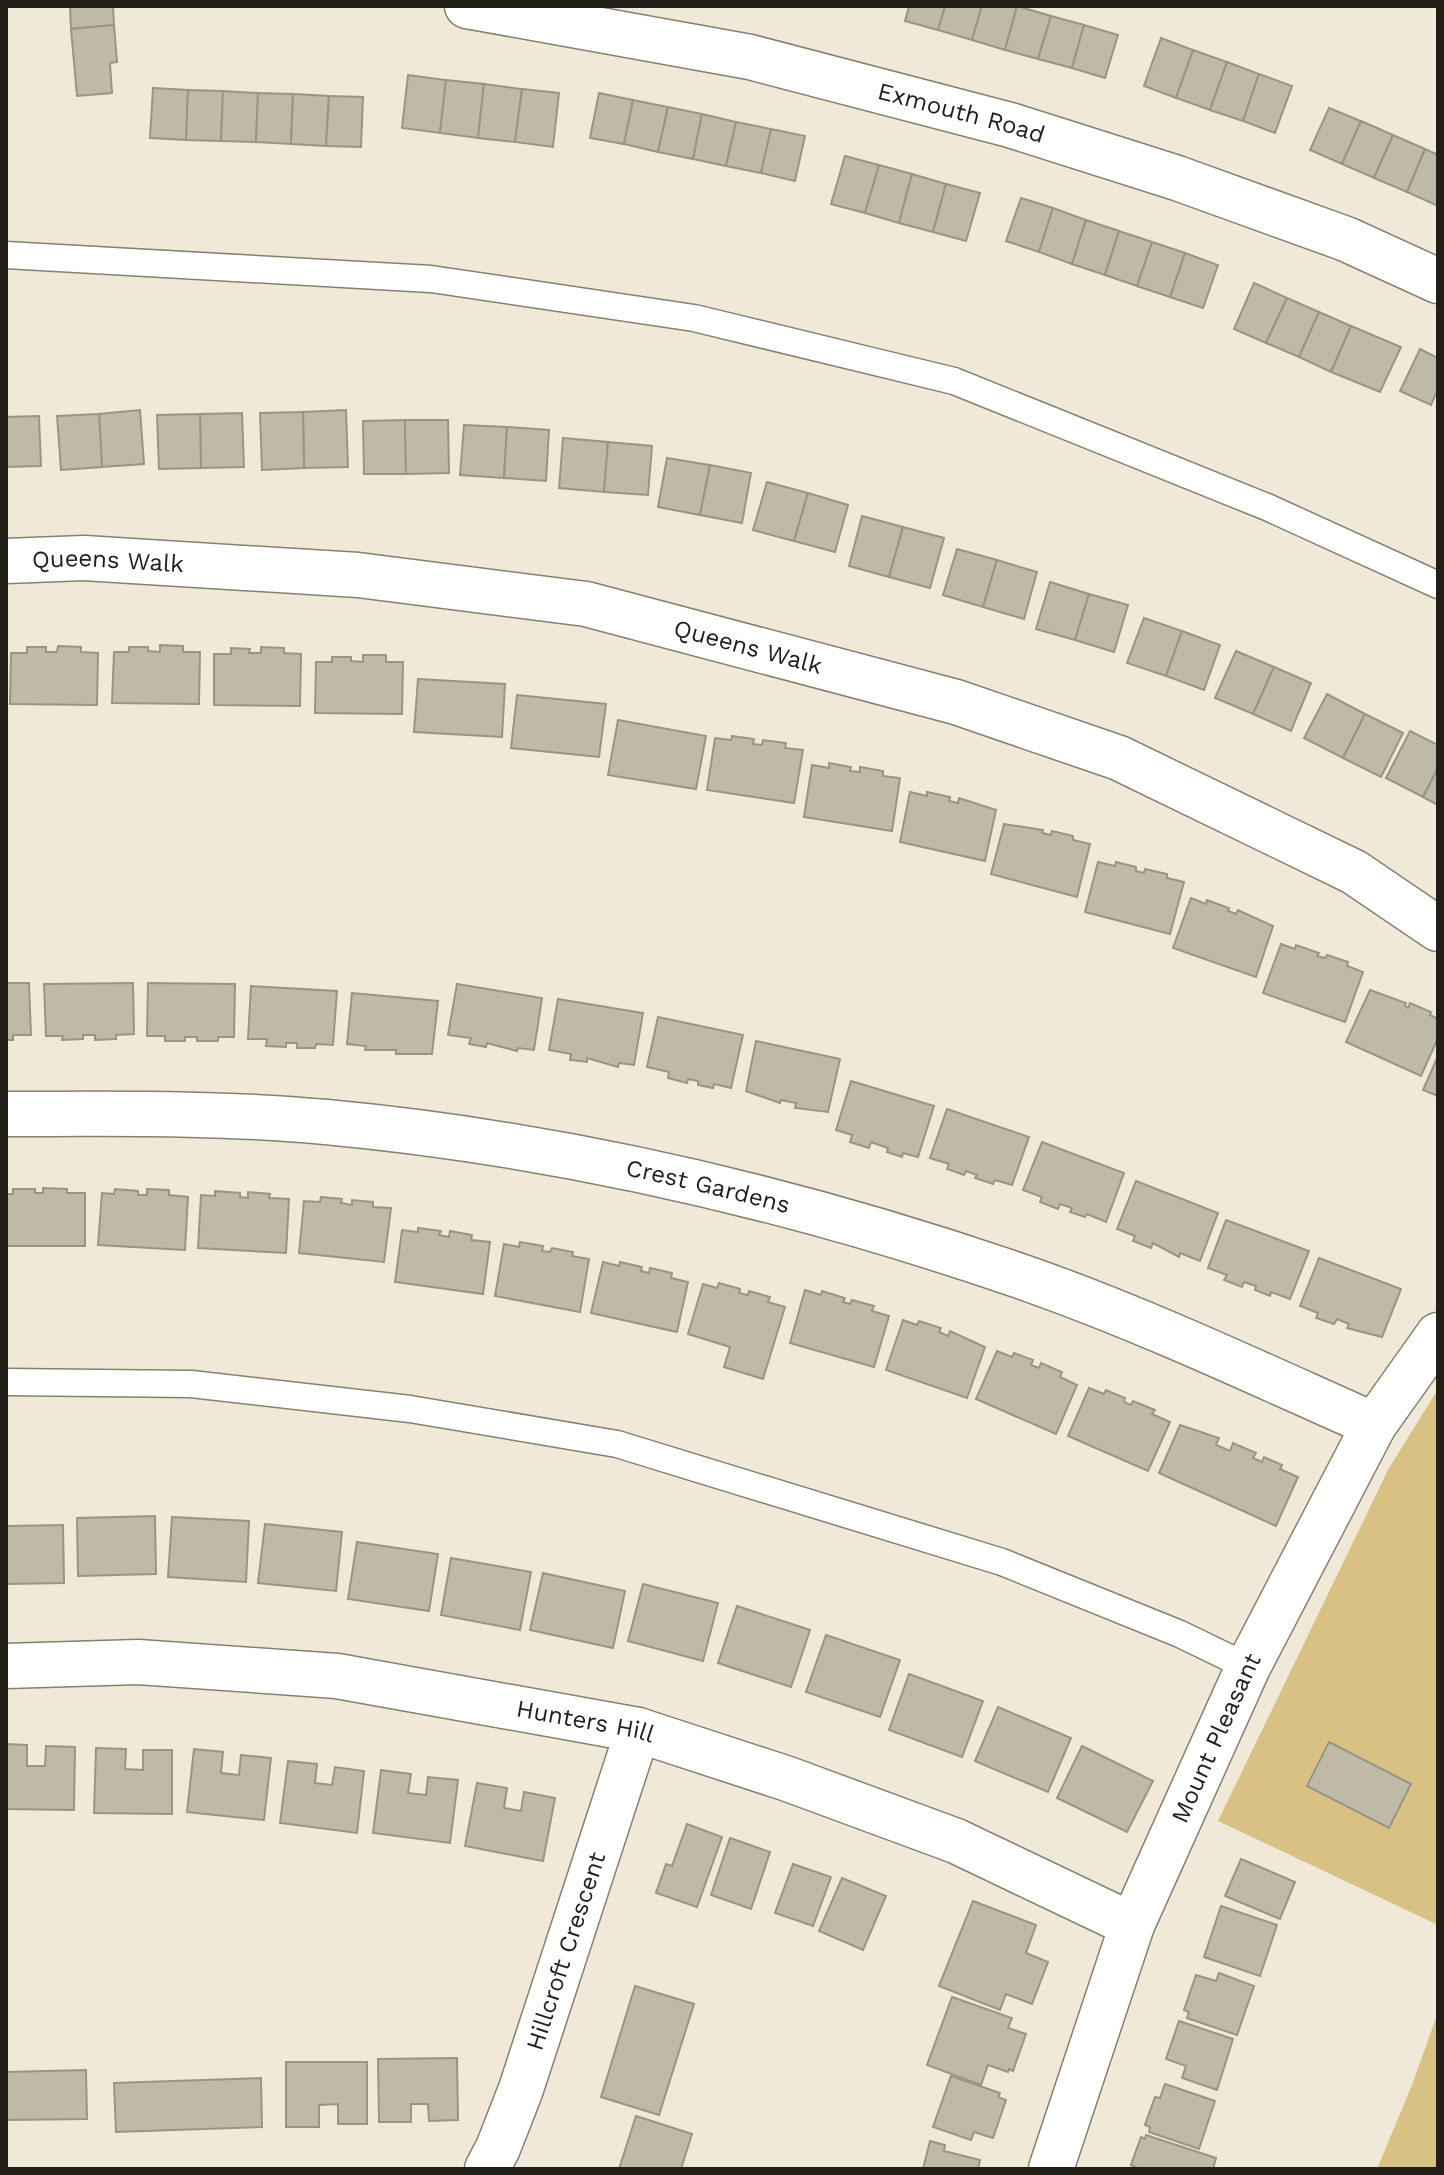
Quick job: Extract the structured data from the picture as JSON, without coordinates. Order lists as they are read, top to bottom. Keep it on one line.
{"streets":{"street":["Exmouth Road","Queens Walk","Crest Gardens","Hunters Hill","Mount Pleasant","Hillcroft Crescent"]},"crossings":[["Crest Gardens","Mount Pleasant"],["Hunters Hill","Mount Pleasant"],["Hunters Hill","Hillcroft Crescent"]]}
